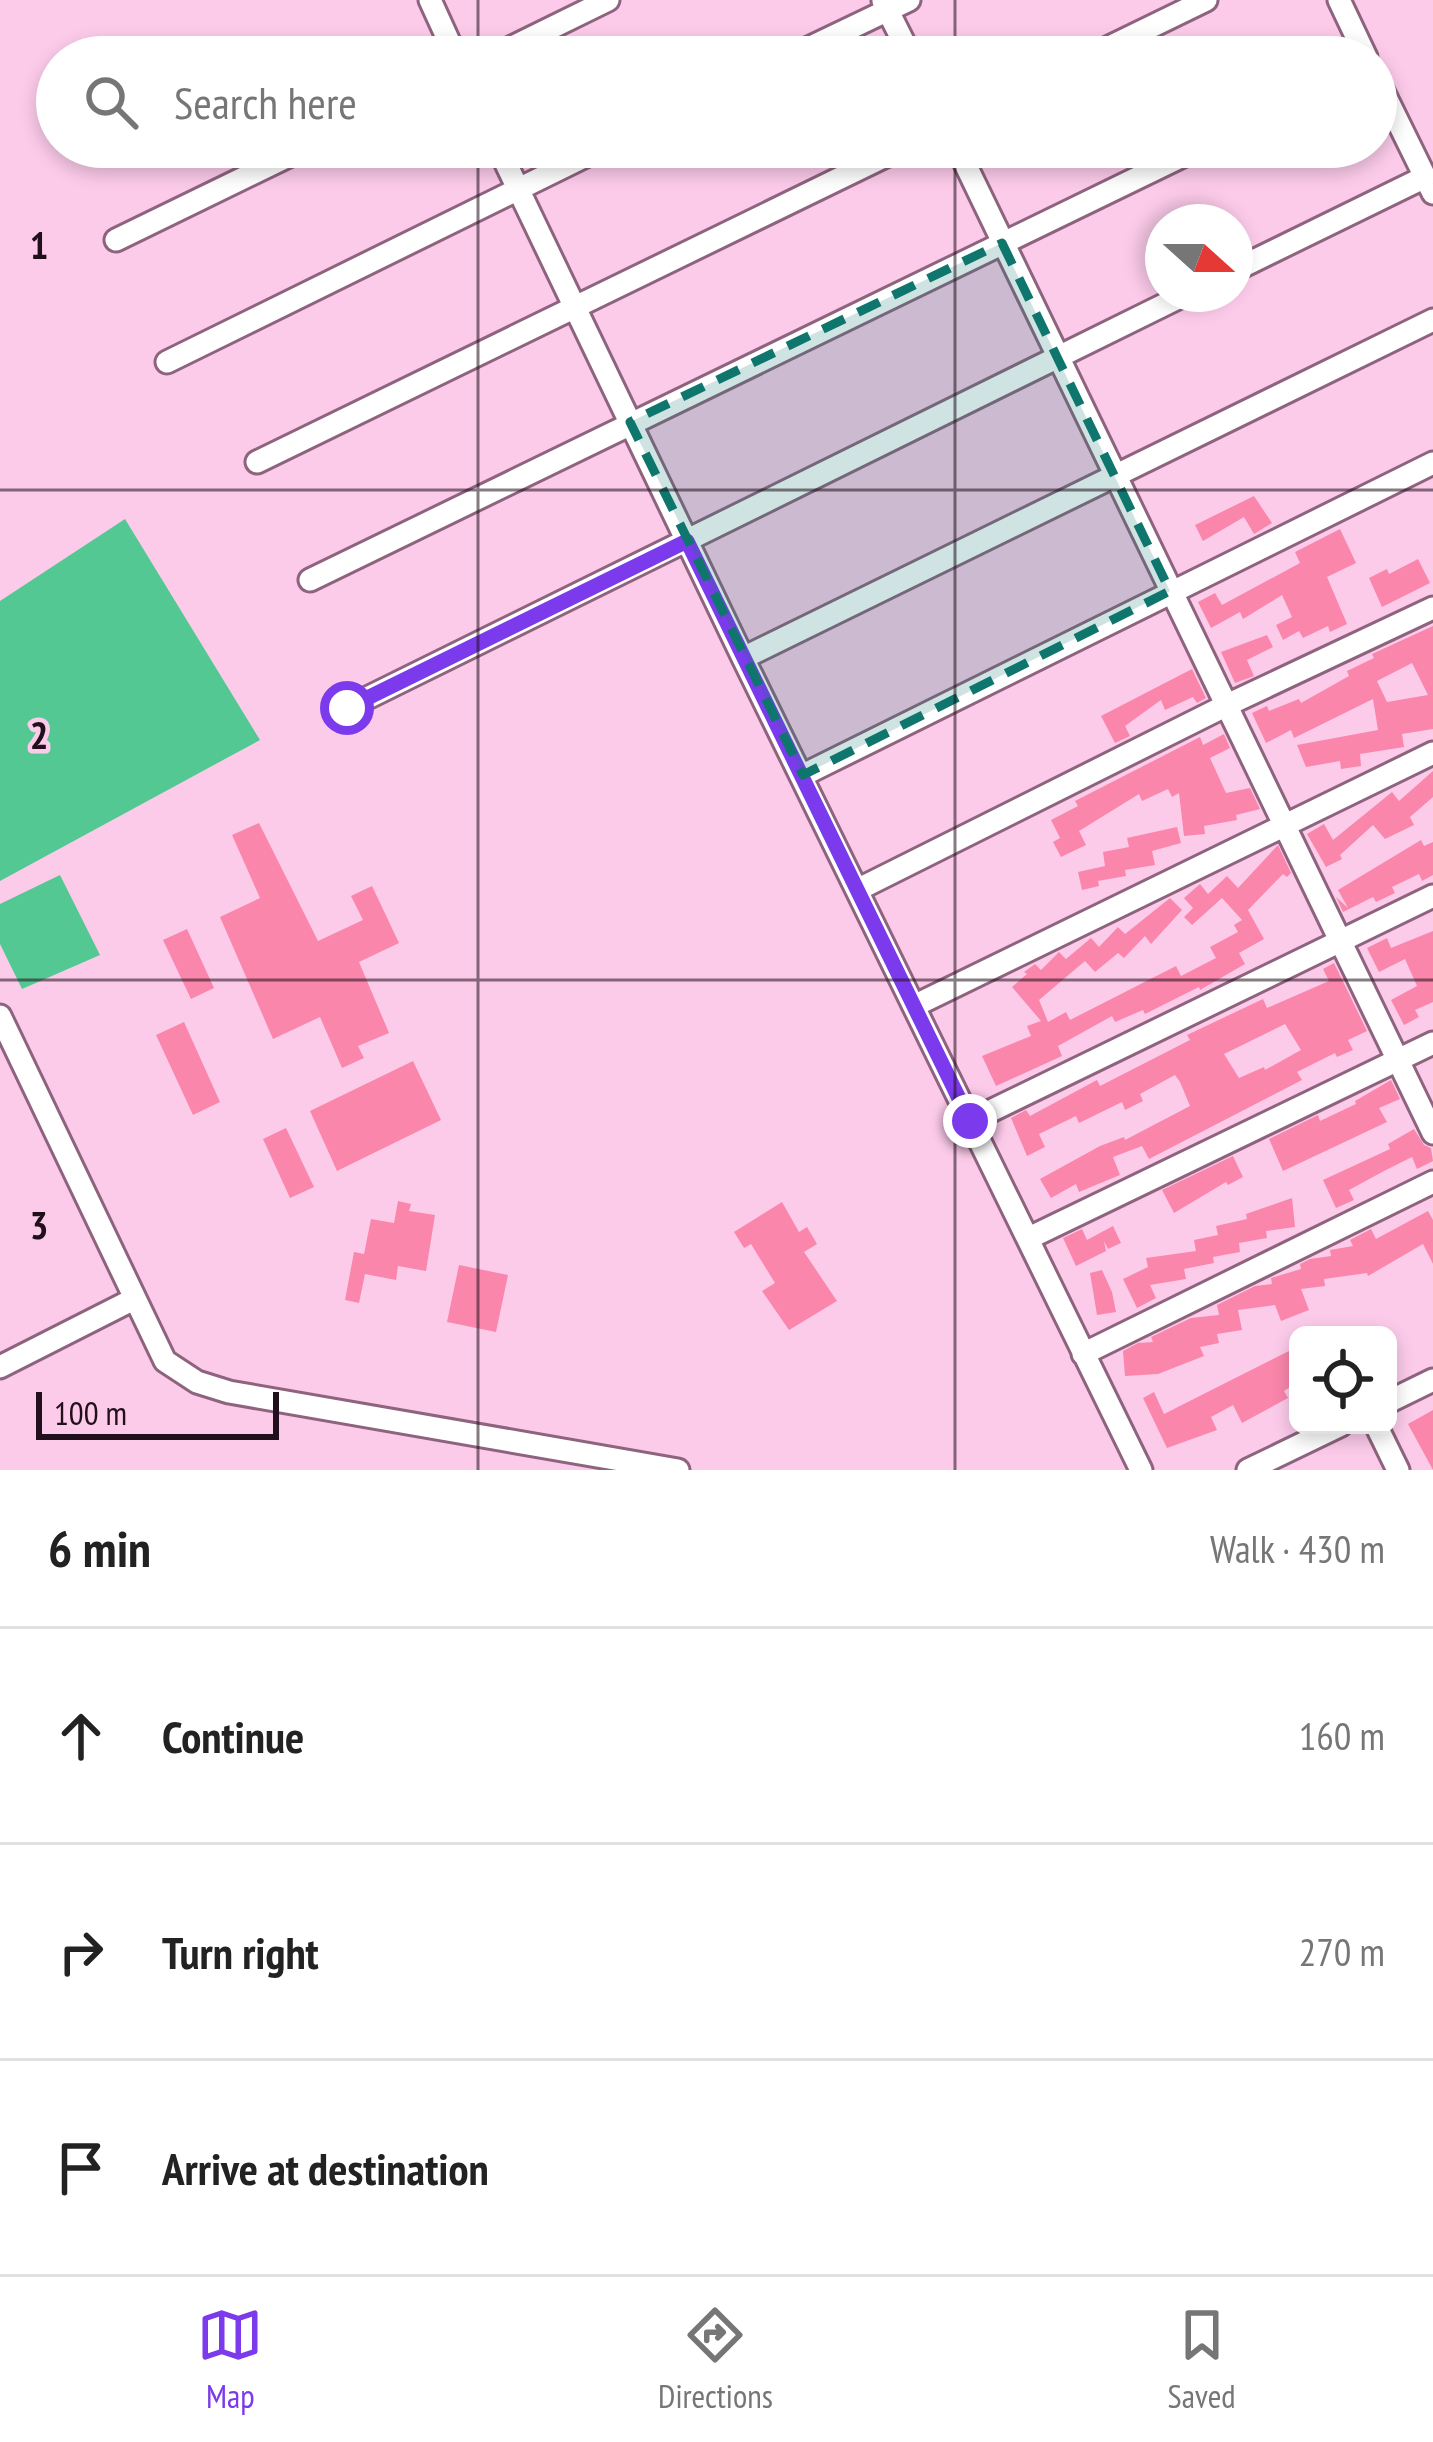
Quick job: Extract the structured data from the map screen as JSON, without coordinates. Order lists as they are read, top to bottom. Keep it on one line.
{"scale_bar":"100 m","north":"right","page":{"search":"Search here","scale":"100 m","heading":["6 min","Walk · 430 m"],"list":[["Continue","160 m"],["Turn right","270 m"],"Arrive at destination"],"nav":["Map","Directions","Saved"]},"grid":{"rows":["1","2","3"]}}
